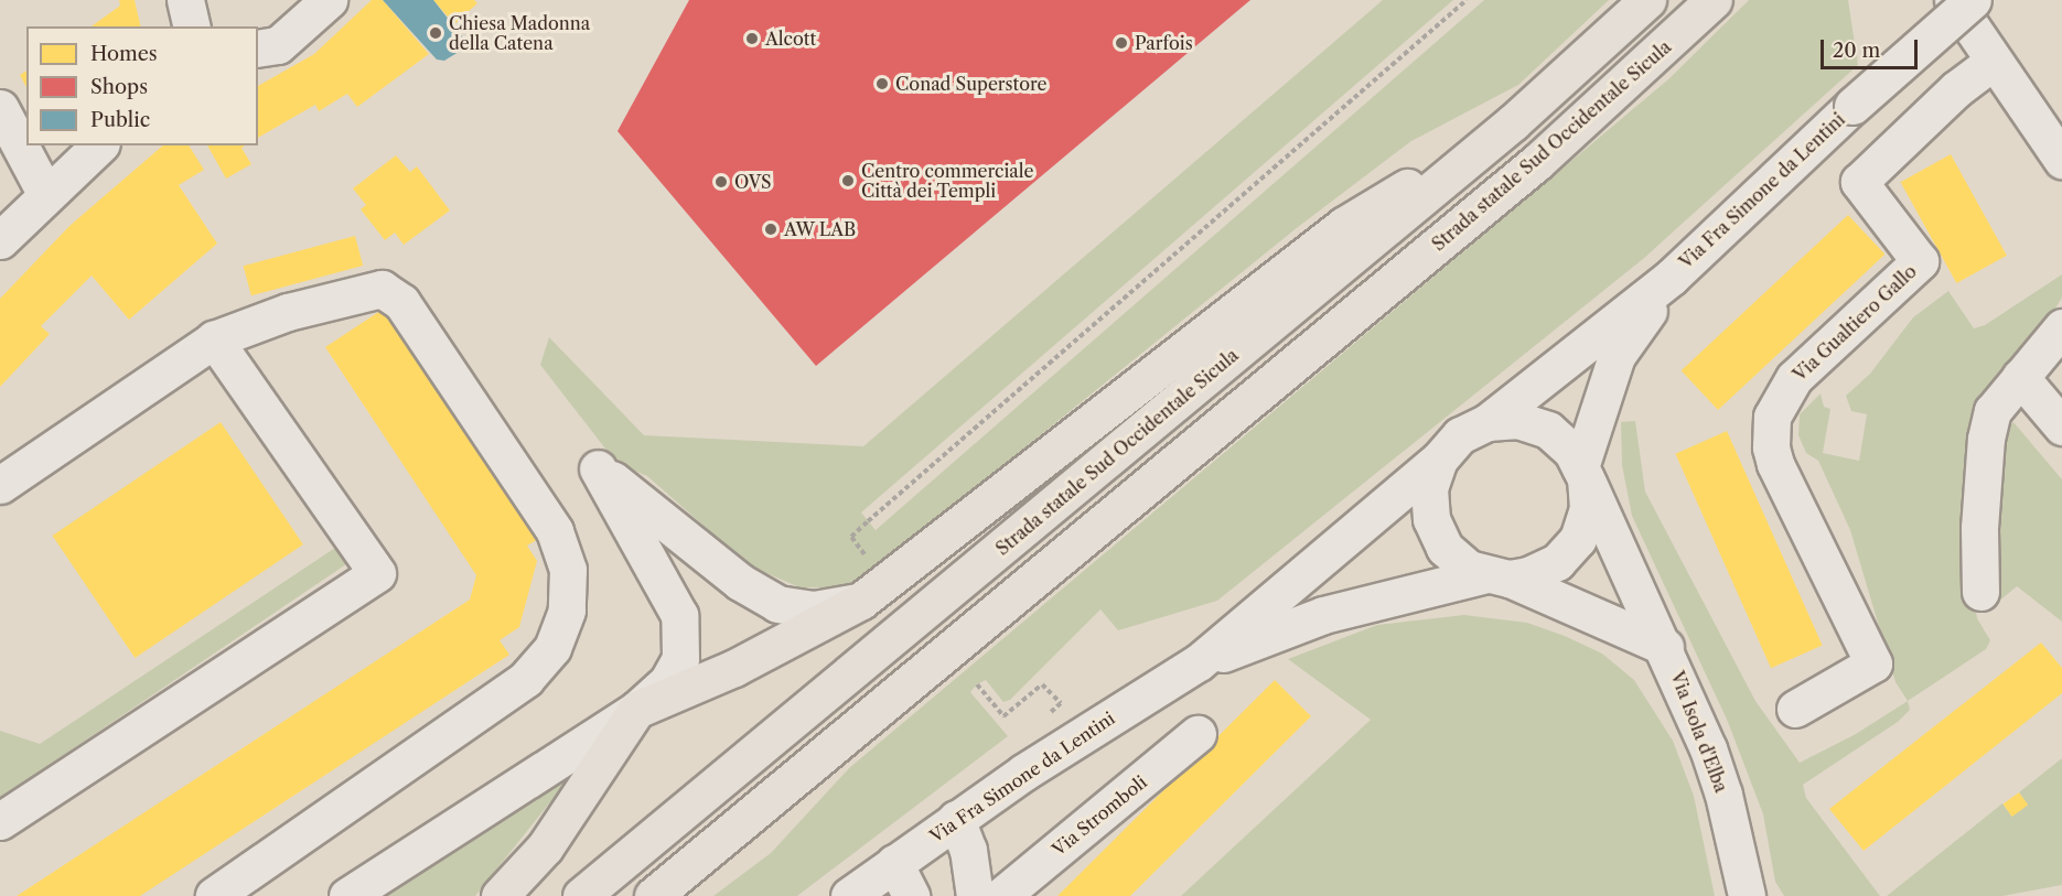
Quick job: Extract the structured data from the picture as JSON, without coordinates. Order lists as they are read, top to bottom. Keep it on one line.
{"streets":{"main road":["Strada statale Sud Occidentale Sicula"],"street":["Via Fra Simone da Lentini","Via Gualtiero Gallo","Via Isola d'Elba","Via Stromboli"]},"places":["Chiesa Madonna della Catena","Alcott","Parfois","Conad Superstore","Centro commerciale Città dei Templi","OVS","AW LAB"],"legend":["Homes","Shops","Public"],"scale_bar":"20 m"}
